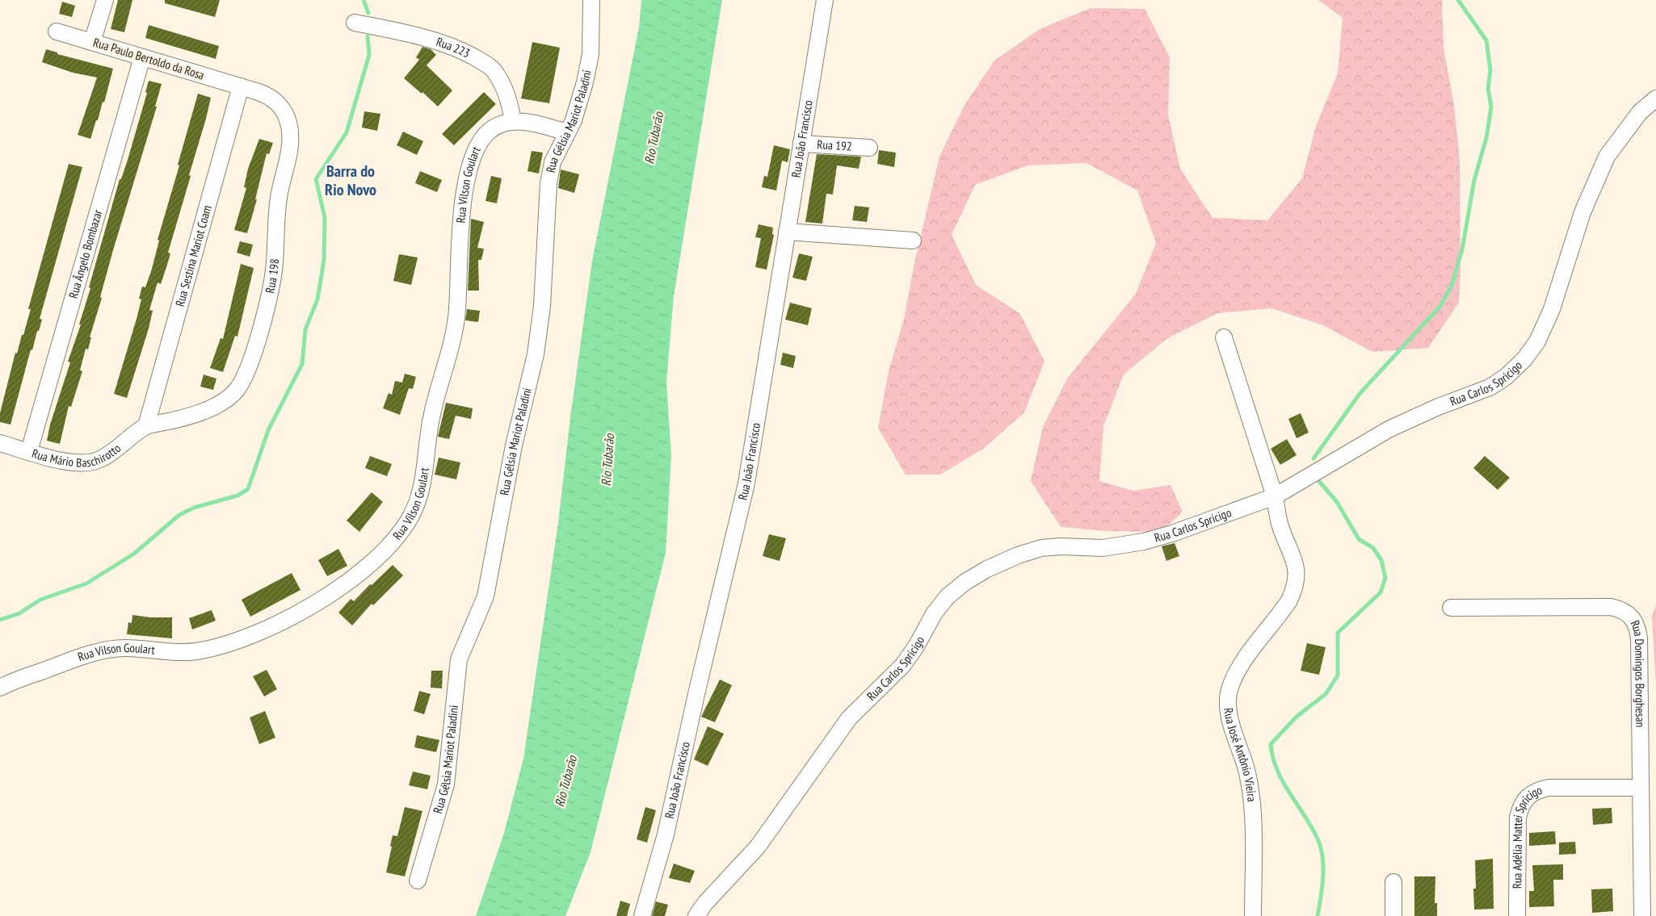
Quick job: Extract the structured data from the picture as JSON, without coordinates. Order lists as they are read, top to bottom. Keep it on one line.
{"streets":{"street":["Rua 223","Rua Paulo Bertoldo da Rosa","Rua Gélsia Mariot Paladini","Rua João Francisco","Rua 192","Rua Vilson Goulart","Rua Ângelo Bombazar","Rua Sestina Mariot Coam","Rua 198","Rua Carlos Spricigo","Rua Mário Baschirotto","Rua Domingos Borghesan","Rua José Antônio Vieira","Rua Adélia Mattei Spricigo"]},"crossings":[["Rua 223","Rua Vilson Goulart"],["Rua Paulo Bertoldo da Rosa","Rua Ângelo Bombazar"],["Rua Paulo Bertoldo da Rosa","Rua Sestina Mariot Coam"],["Rua Paulo Bertoldo da Rosa","Rua 198"],["Rua Gélsia Mariot Paladini","Rua Vilson Goulart"],["Rua João Francisco","Rua 192"],["Rua Ângelo Bombazar","Rua Mário Baschirotto"],["Rua Sestina Mariot Coam","Rua 198"],["Rua Sestina Mariot Coam","Rua Mário Baschirotto"],["Rua 198","Rua Mário Baschirotto"],["Rua Carlos Spricigo","Rua José Antônio Vieira"],["Rua Domingos Borghesan","Rua Adélia Mattei Spricigo"]],"districts":["Barra do Rio Novo"],"water":["Rio Tubarão"]}
